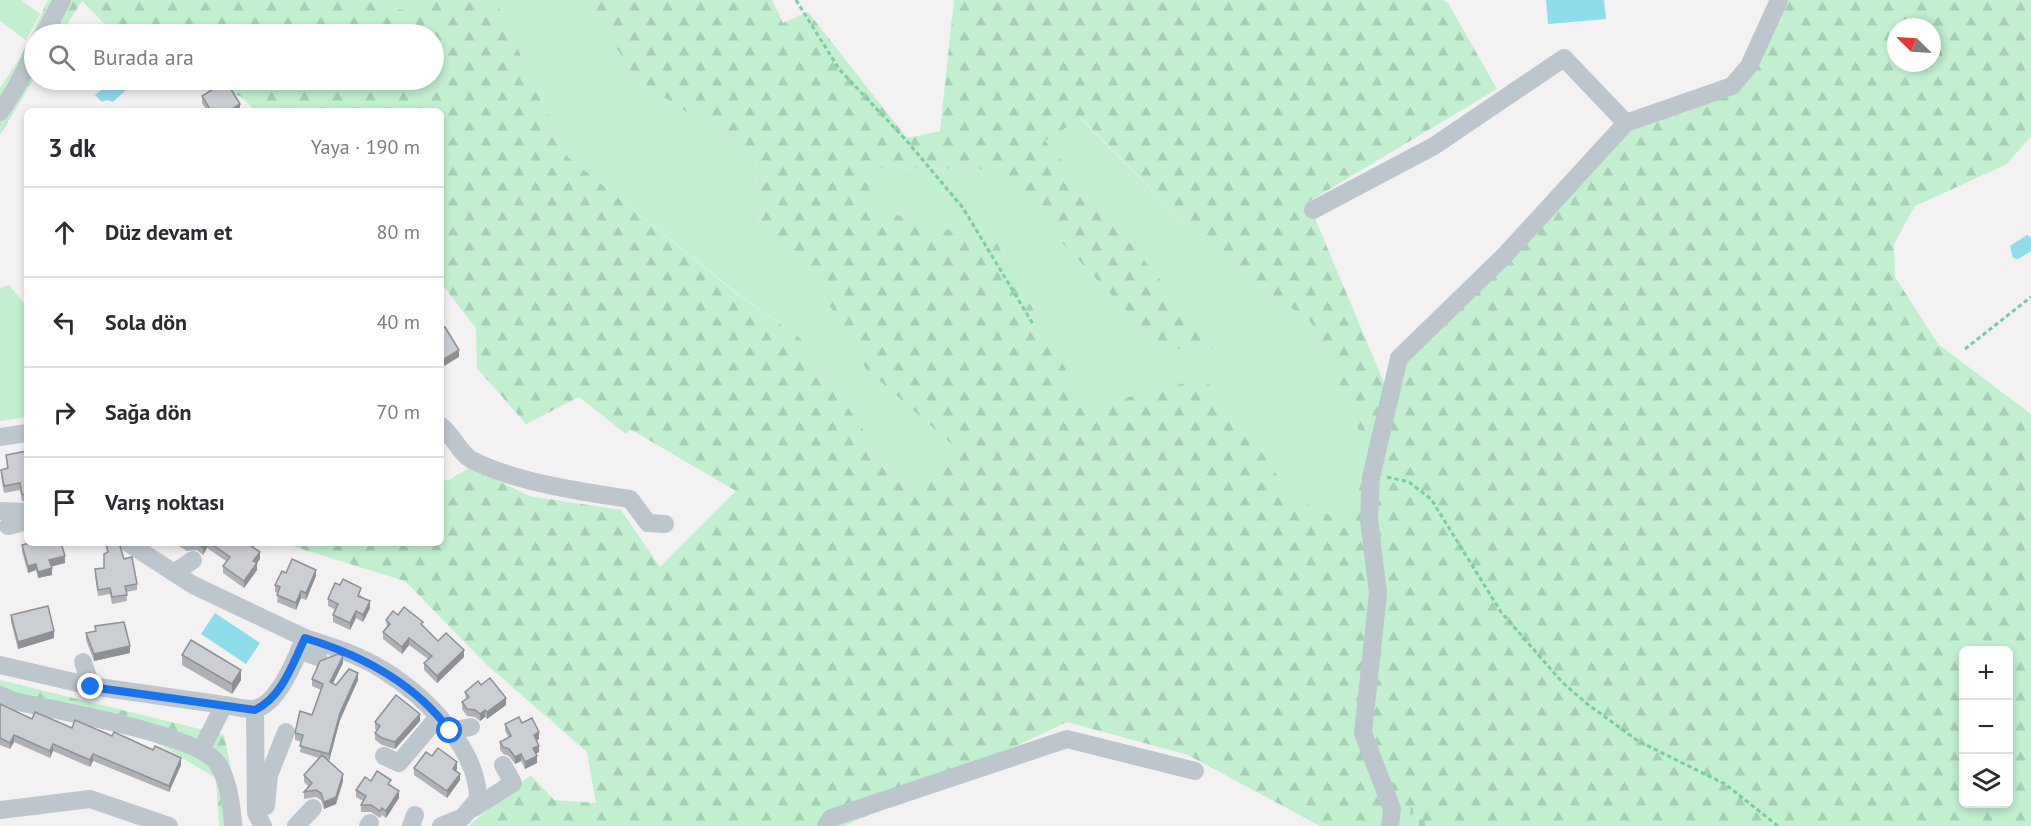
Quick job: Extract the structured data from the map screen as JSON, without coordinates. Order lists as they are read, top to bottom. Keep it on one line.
{"north":"top left","page":{"search":"Burada ara","heading":["3 dk","Yaya · 190 m"],"list":[["Düz devam et","80 m"],["Sola dön","40 m"],["Sağa dön","70 m"],"Varış noktası"],"map_buttons":["+","−"]}}
